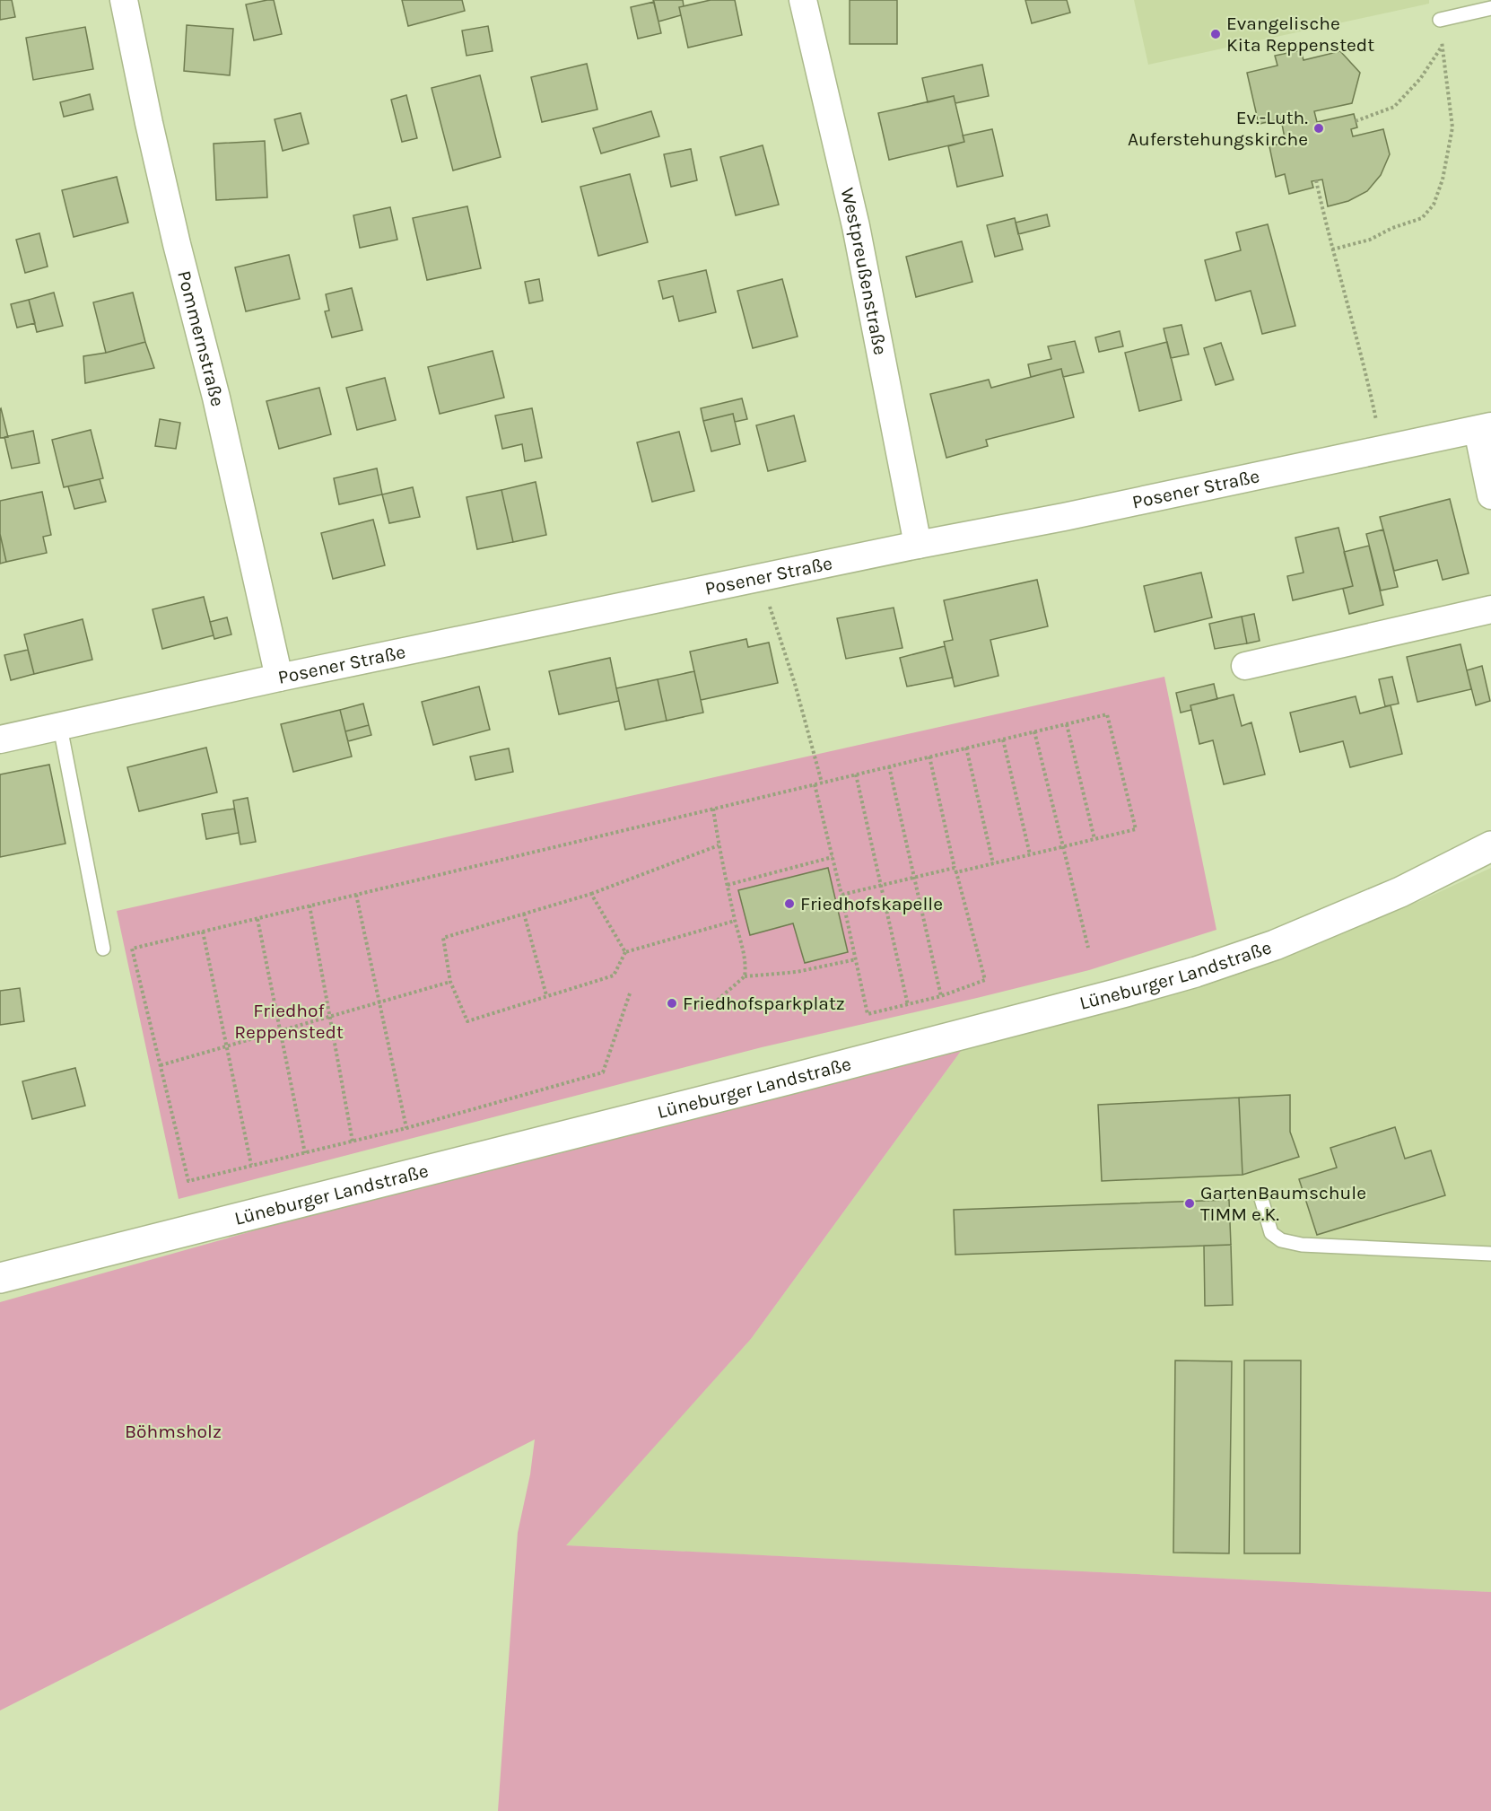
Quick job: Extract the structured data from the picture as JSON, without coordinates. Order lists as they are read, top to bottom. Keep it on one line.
{"streets":{"main road":["Lüneburger Landstraße"],"street":["Westpreußenstraße","Pommernstraße","Posener Straße"]},"crossings":[["Westpreußenstraße","Posener Straße"],["Pommernstraße","Posener Straße"]],"parks":["Friedhof Reppenstedt","Böhmsholz"],"places":["Evangelische Kita Reppenstedt","Ev.-Luth. Auferstehungskirche","Friedhofskapelle","Friedhofsparkplatz","GartenBaumschule TIMM e.K."]}
